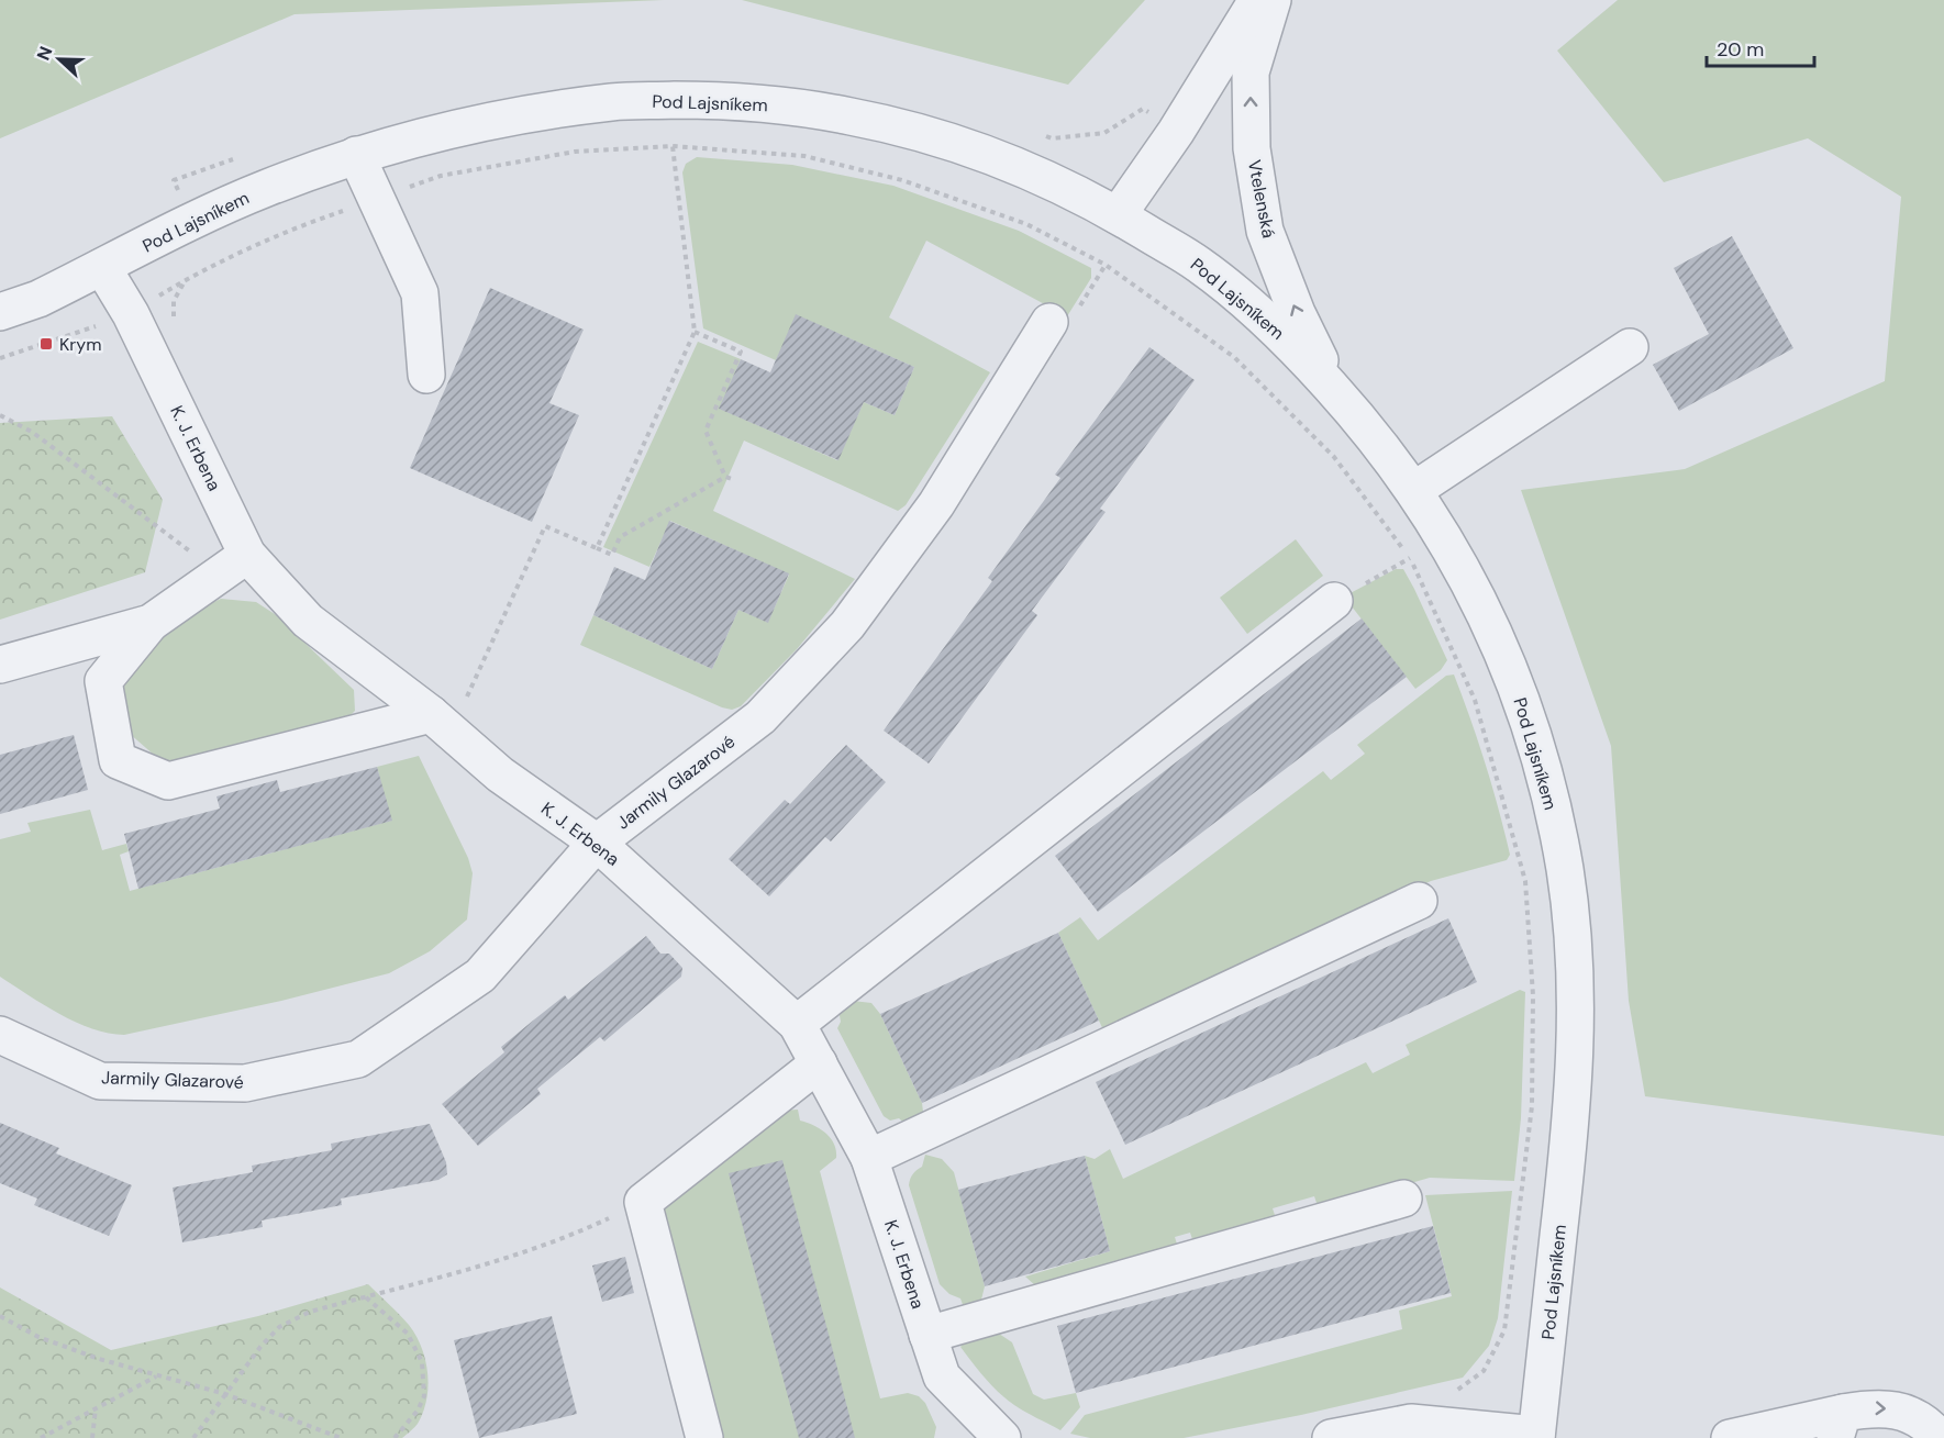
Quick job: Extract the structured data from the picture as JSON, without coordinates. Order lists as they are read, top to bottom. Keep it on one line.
{"streets":{"street":["Pod Lajsníkem","Vtelenská","K. J. Erbena","Jarmily Glazarové"]},"crossings":[["Pod Lajsníkem","Vtelenská"],["Pod Lajsníkem","K. J. Erbena"],["K. J. Erbena","Jarmily Glazarové"]],"one_way":["Vtelenská"],"places":{"transit":["Krym"]},"scale_bar":"20 m","north":"left"}
